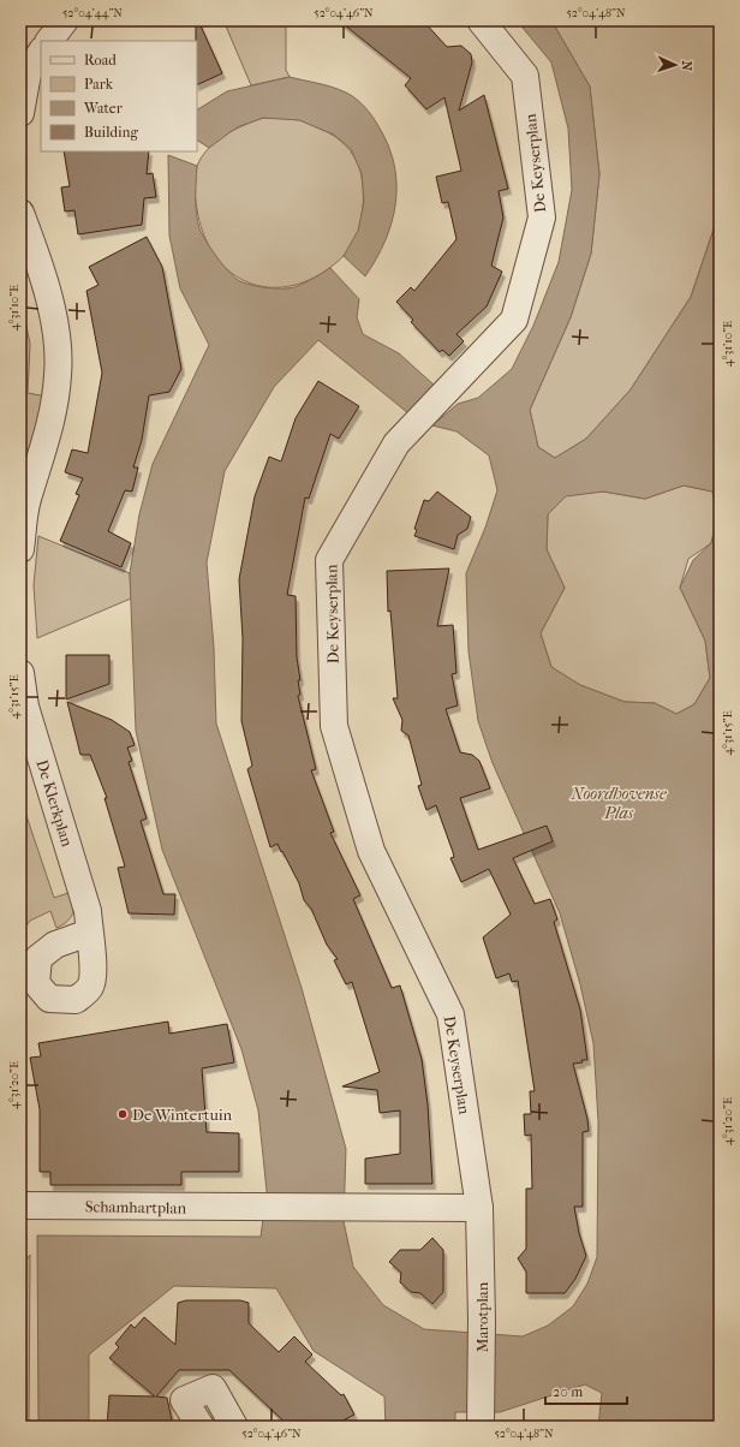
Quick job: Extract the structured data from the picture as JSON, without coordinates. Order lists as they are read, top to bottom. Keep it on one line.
{"streets":{"street":["De Keyserplan","De Klerkplan","Schamhartplan","Marotplan"]},"crossings":[["De Keyserplan","Schamhartplan"],["De Keyserplan","Marotplan"],["Schamhartplan","Marotplan"]],"water":["Noordhovense Plas"],"places":["De Wintertuin"],"legend":["Road","Park","Water","Building"],"scale_bar":"20 m","north":"right","coordinates":["52°04'44\"N","52°04'46\"N","52°04'48\"N","4°31'10\"E","4°31'15\"E","4°31'20\"E"]}
